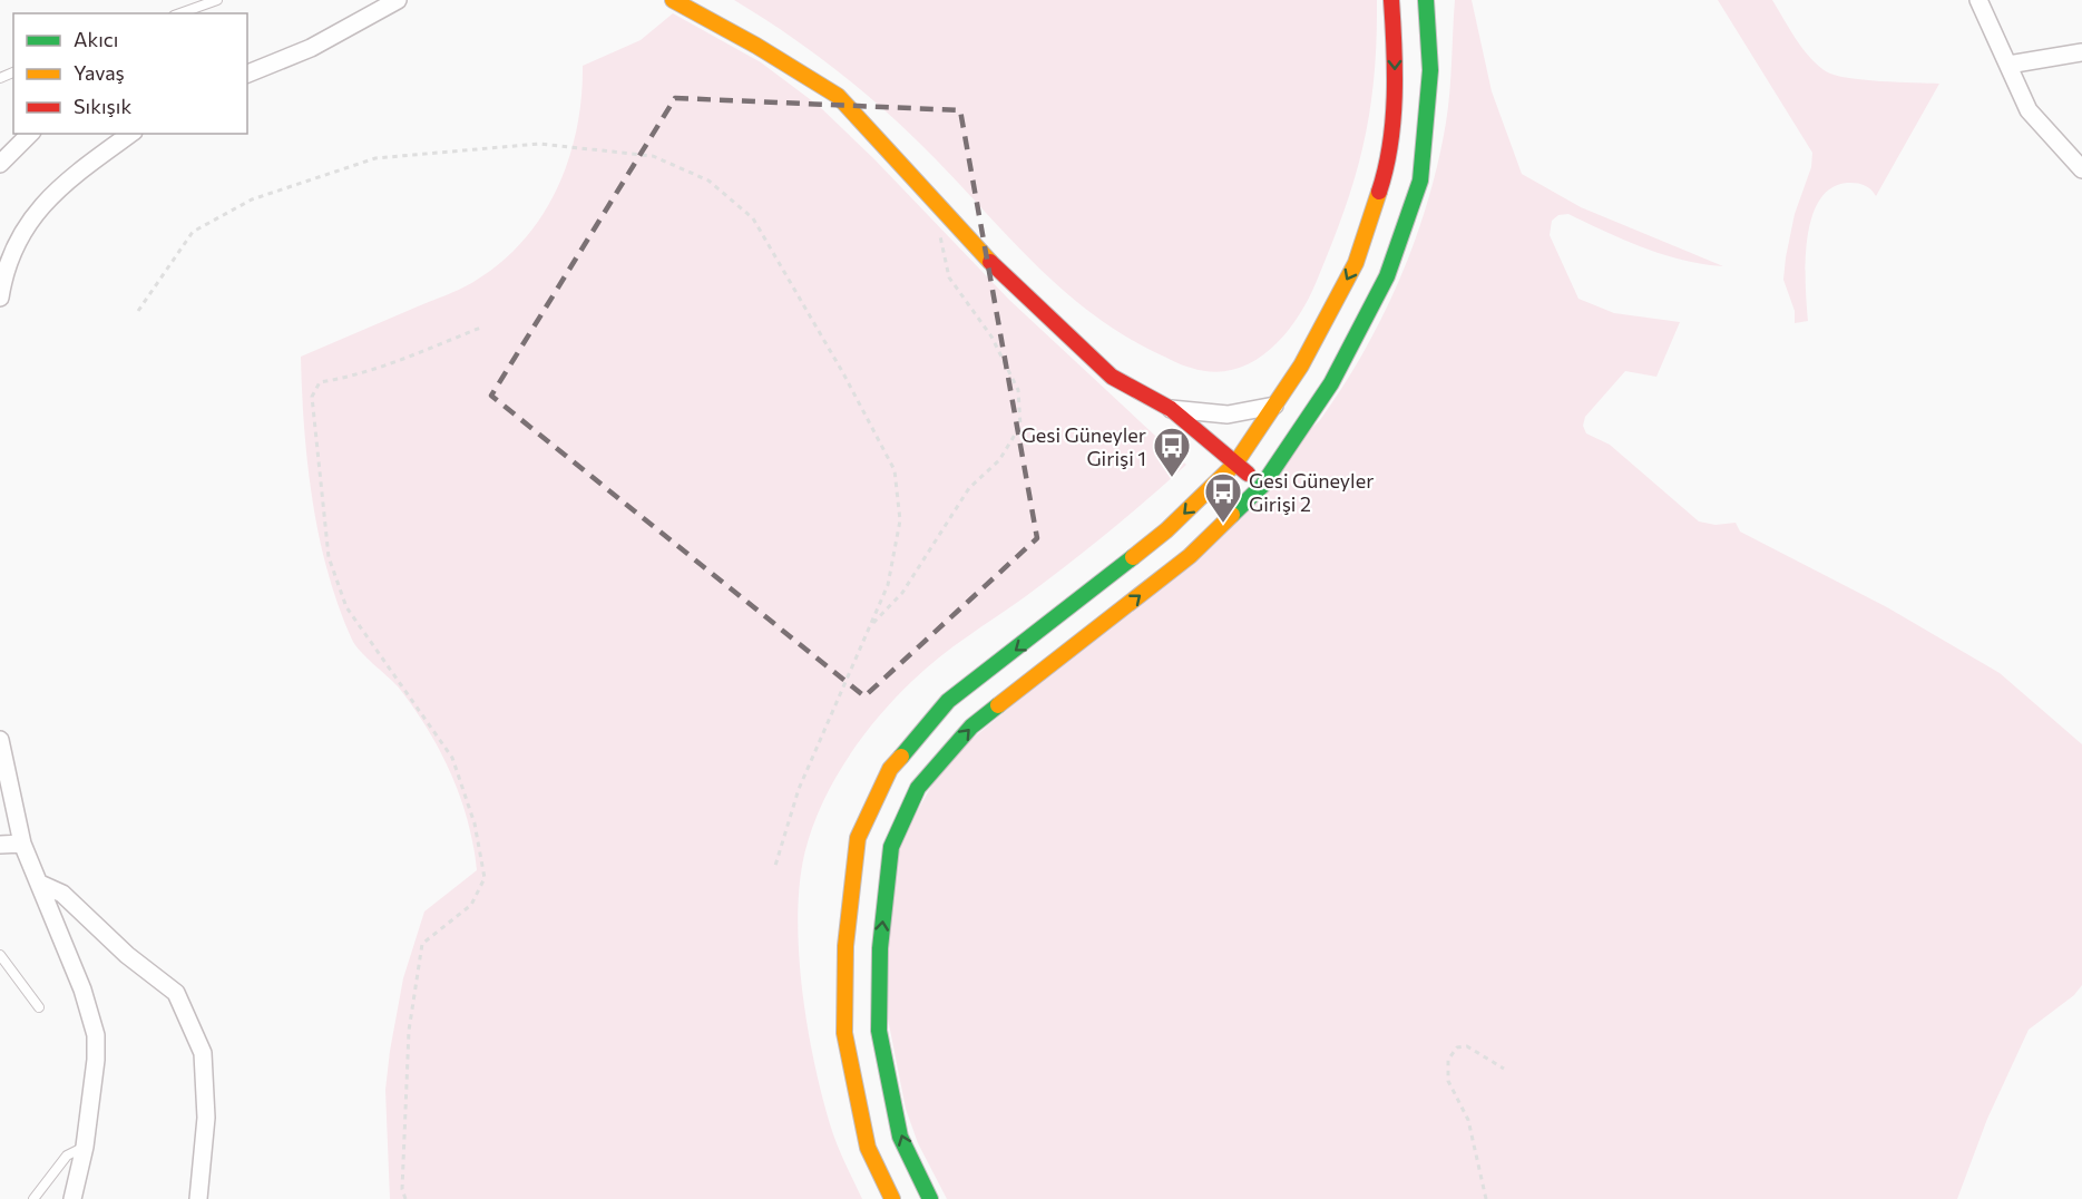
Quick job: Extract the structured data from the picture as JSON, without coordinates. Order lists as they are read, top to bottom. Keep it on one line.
{"places":{"bus stop":["Gesi Güneyler Girişi 1","Gesi Güneyler Girişi 2"]},"legend":["Akıcı","Yavaş","Sıkışık"]}
